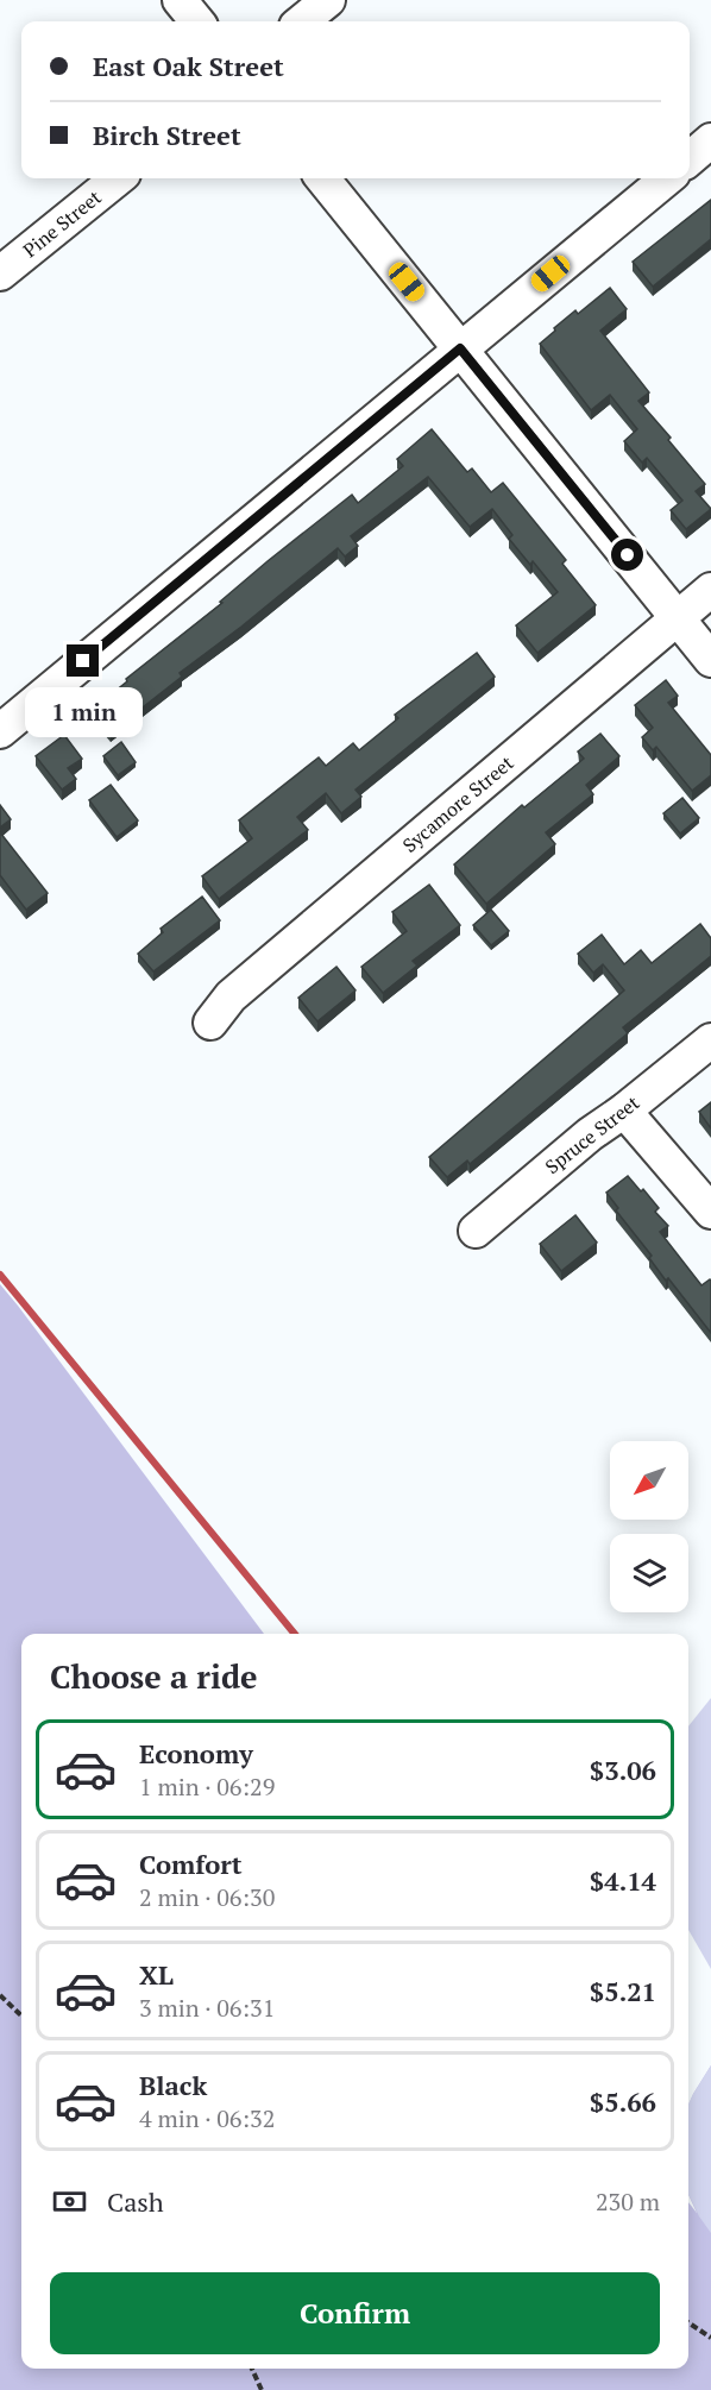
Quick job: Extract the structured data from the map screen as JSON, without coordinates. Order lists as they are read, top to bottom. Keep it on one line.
{"streets":{"street":["Pine Street","Sycamore Street","Spruce Street"]},"north":"bottom left","page":{"banner":["East Oak Street","Birch Street"],"bubble":"1 min","heading":"Choose a ride","list":[{"name":"Economy","note":"1 min · 06:29","value":"$3.06"},{"name":"Comfort","note":"2 min · 06:30","value":"$4.14"},{"name":"XL","note":"3 min · 06:31","value":"$5.21"},{"name":"Black","note":"4 min · 06:32","value":"$5.66"}],"pay":["Cash","230 m"],"buttons":"Confirm"}}
